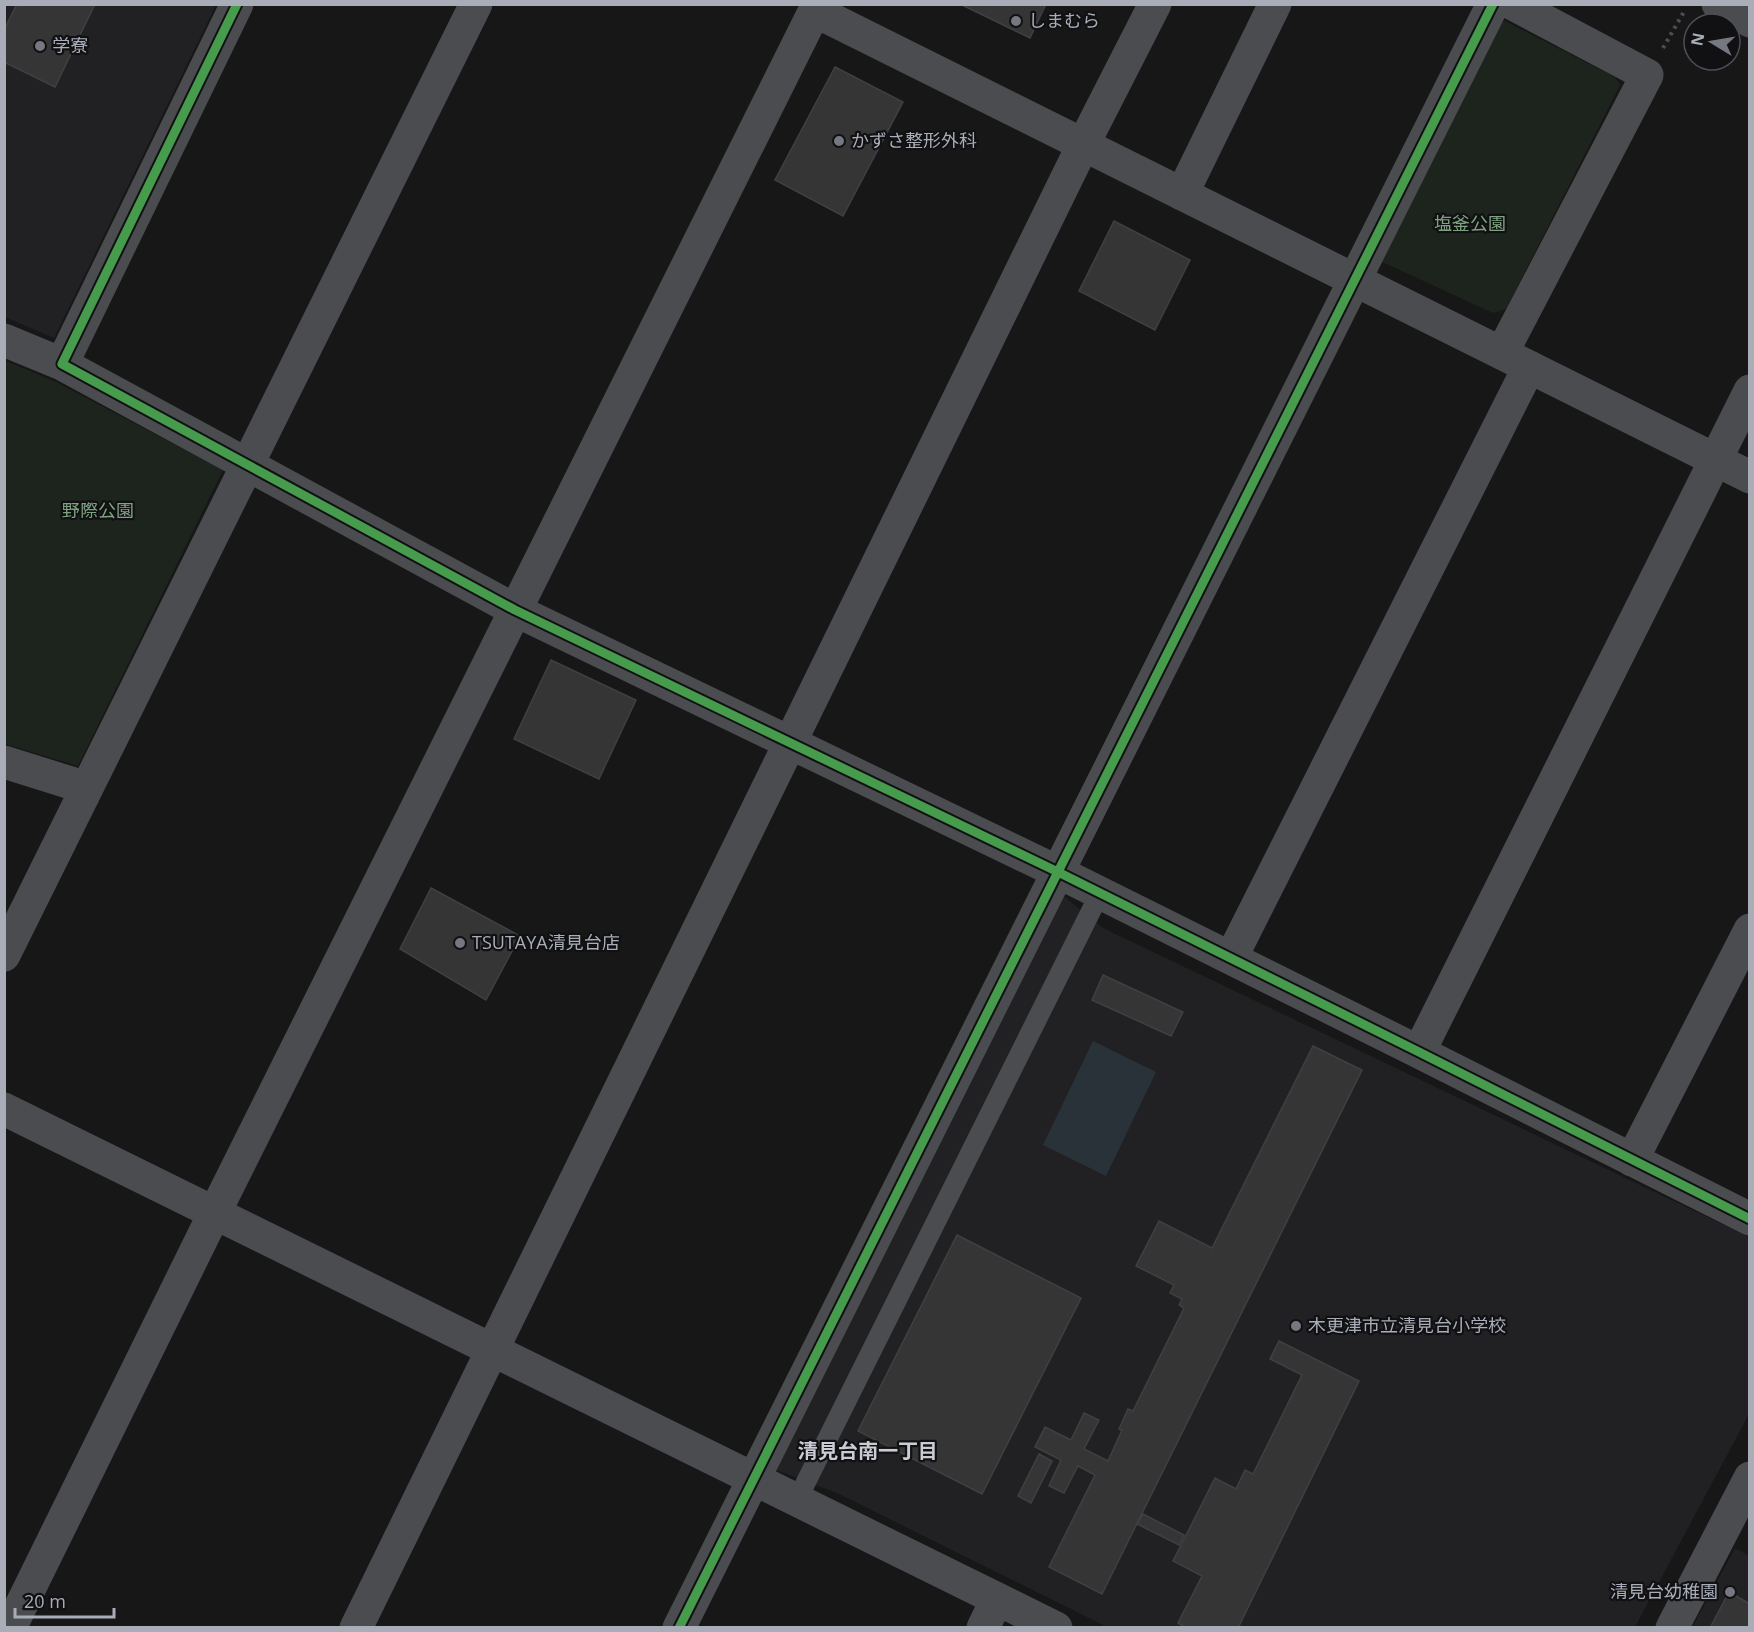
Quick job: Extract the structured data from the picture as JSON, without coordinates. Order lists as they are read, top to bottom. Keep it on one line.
{"districts":["清見台南一丁目"],"parks":["塩釜公園","野際公園"],"places":["しまむら","学寮","かずさ整形外科","TSUTAYA清見台店","木更津市立清見台小学校","清見台幼稚園"],"scale_bar":"20 m","north":"left"}
